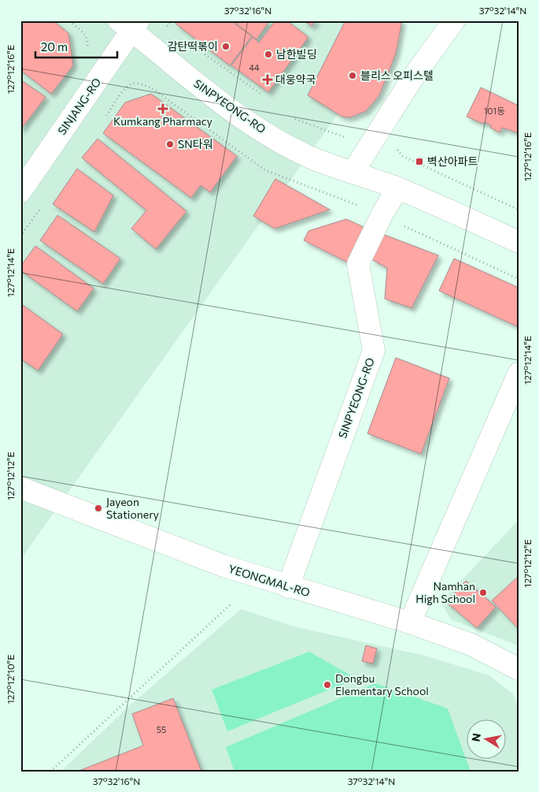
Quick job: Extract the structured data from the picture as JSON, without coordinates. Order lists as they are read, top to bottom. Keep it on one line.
{"streets":{"street":["SINJANG-RO","SINPYEONG-RO","YEONGMAL-RO"]},"crossings":[["SINJANG-RO","SINPYEONG-RO"],["SINPYEONG-RO","YEONGMAL-RO"]],"places":{"other":["감탄떡볶이","남한빌딩","블리스 오피스텔","SN타워","Jayeon Stationery","Namhan High School","Dongbu Elementary School"],"health":["대웅약국","Kumkang Pharmacy"],"transit":["벽산아파트"]},"house_numbers":["44","101동","55"],"scale_bar":"20 m","north":"left","coordinates":["37°32'16\"N","37°32'14\"N","127°12'16\"E","127°12'14\"E","127°12'12\"E","127°12'10\"E"]}
